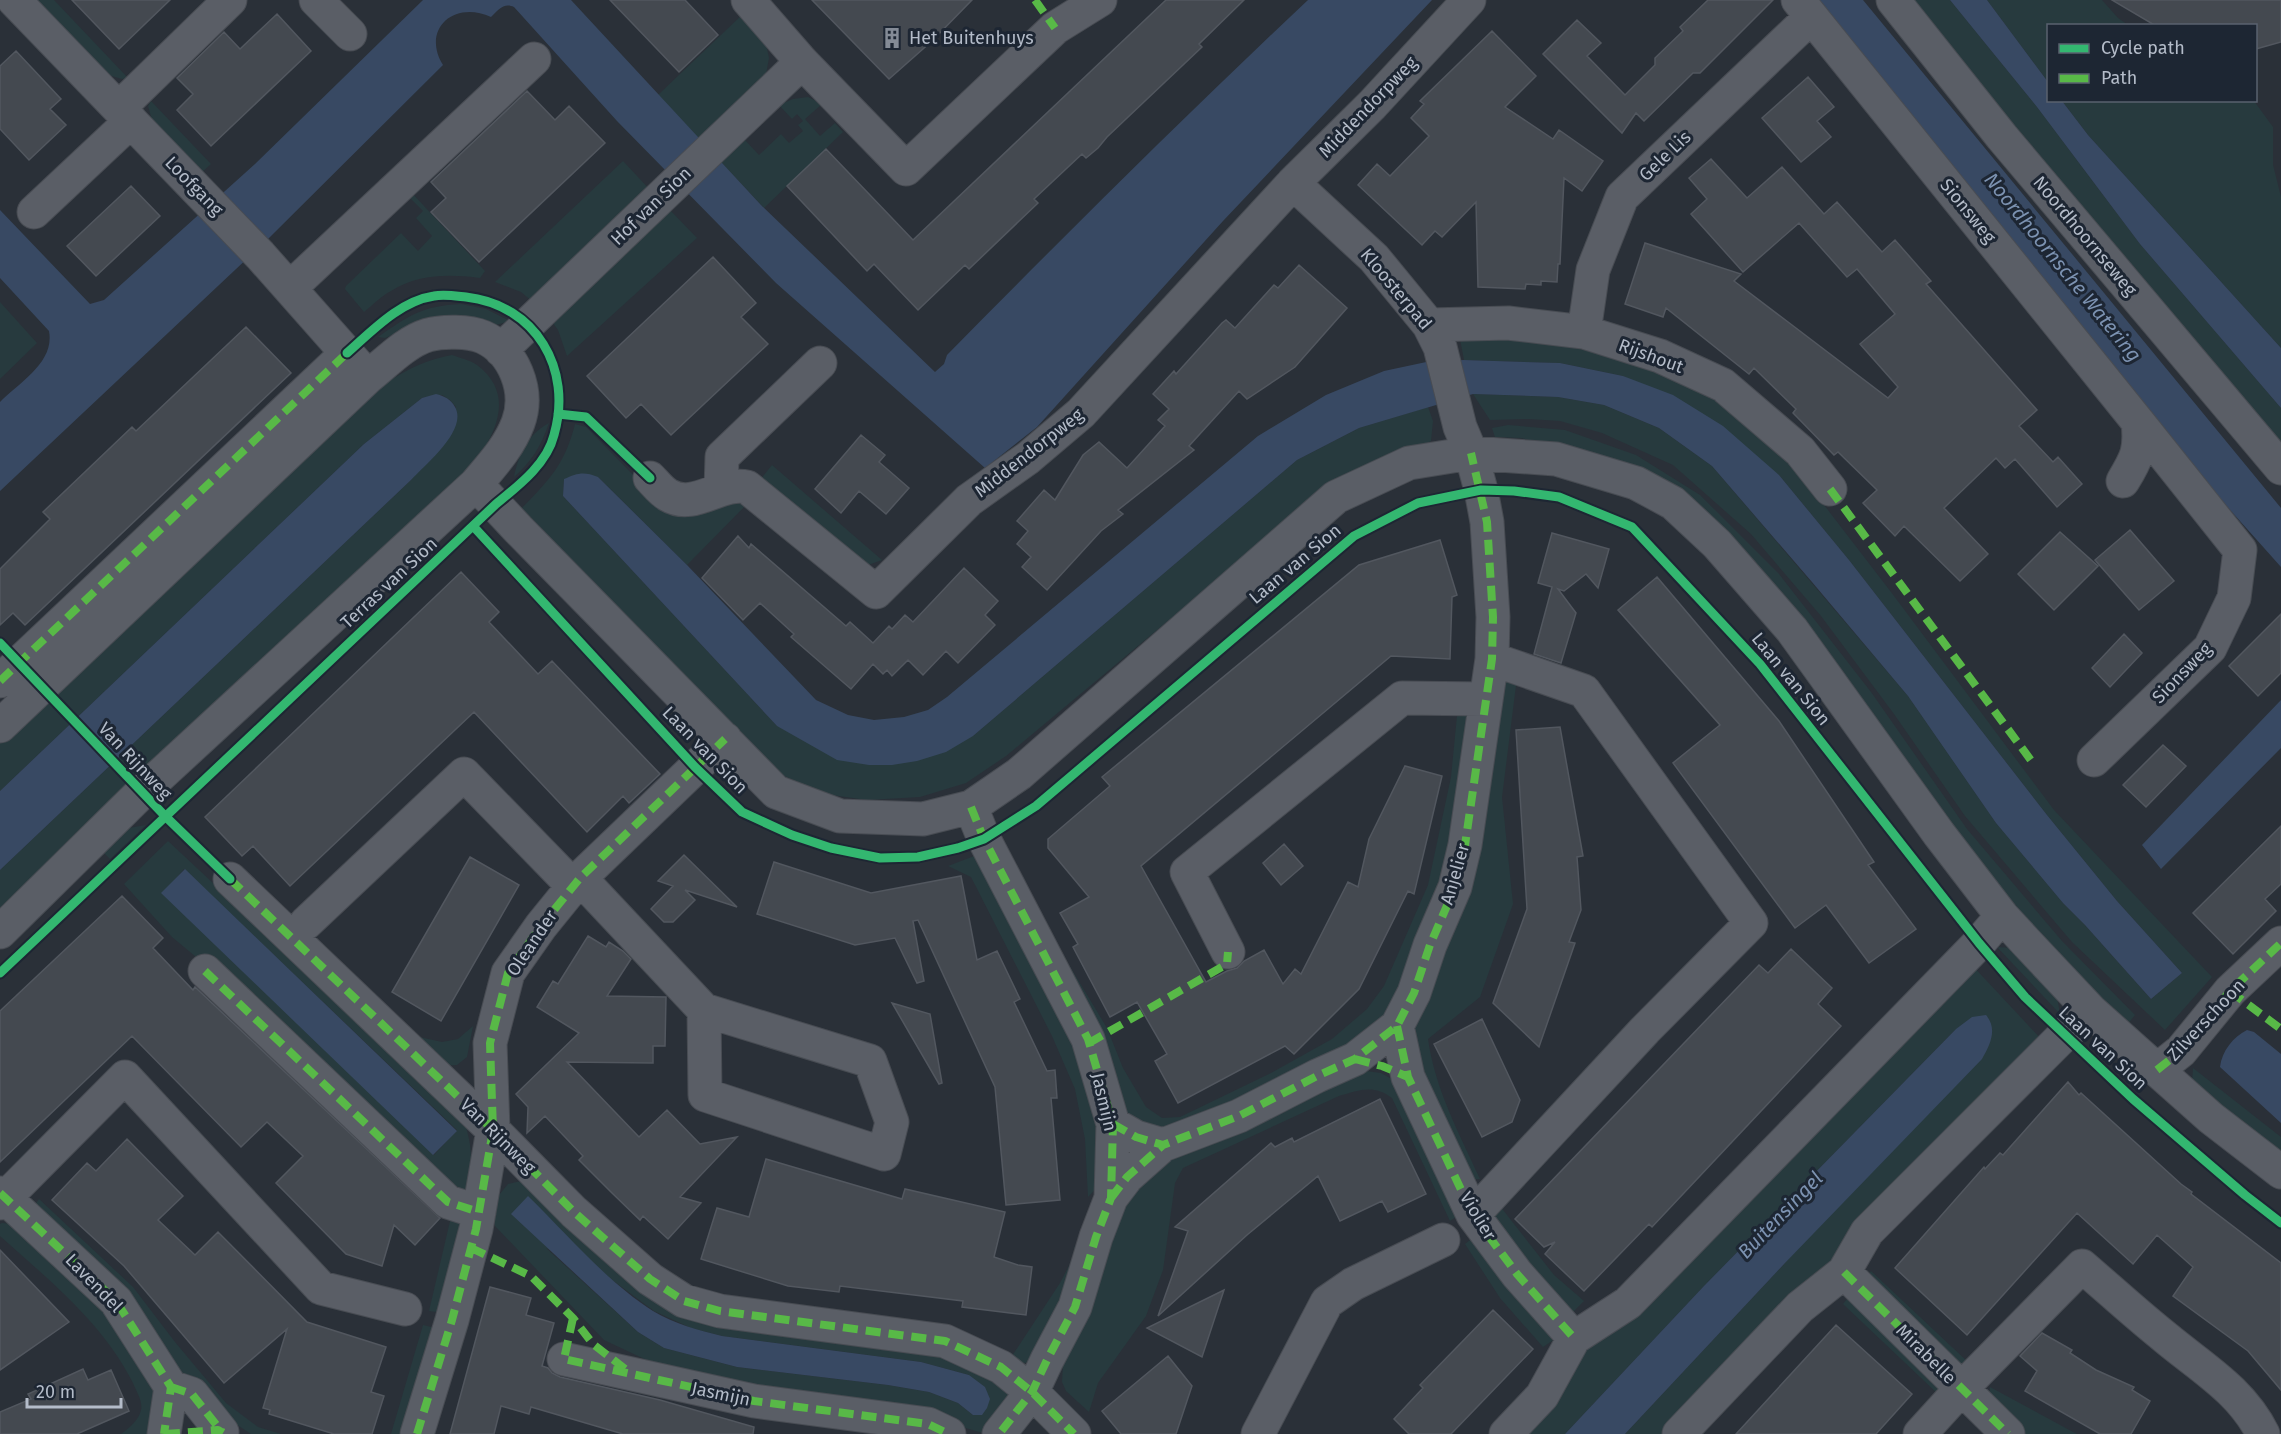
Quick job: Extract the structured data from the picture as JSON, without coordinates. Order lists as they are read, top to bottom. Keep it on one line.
{"streets":{"street":["Middendorpweg","Gele Lis","Loofgang","Hof van Sion","Sionsweg","Noordhoornseweg","Kloosterpad","Rijshout","Laan van Sion","Terras van Sion","Van Rijnweg","Anjelier","Oleander","Zilverschoon","Jasmijn","Violier","Lavendel","Mirabelle"]},"crossings":[["Middendorpweg","Kloosterpad"],["Gele Lis","Sionsweg"],["Gele Lis","Rijshout"],["Loofgang","Terras van Sion"],["Hof van Sion","Terras van Sion"],["Kloosterpad","Rijshout"],["Kloosterpad","Laan van Sion"],["Kloosterpad","Anjelier"],["Laan van Sion","Terras van Sion"],["Laan van Sion","Anjelier"],["Laan van Sion","Oleander"],["Laan van Sion","Zilverschoon"],["Laan van Sion","Jasmijn"],["Van Rijnweg","Oleander"],["Van Rijnweg","Jasmijn"],["Anjelier","Jasmijn"],["Anjelier","Violier"]],"water":["Noordhoornsche Watering","Buitensingel"],"places":{"building":["Het Buitenhuys"]},"legend":["Cycle path","Path"],"scale_bar":"20 m"}
